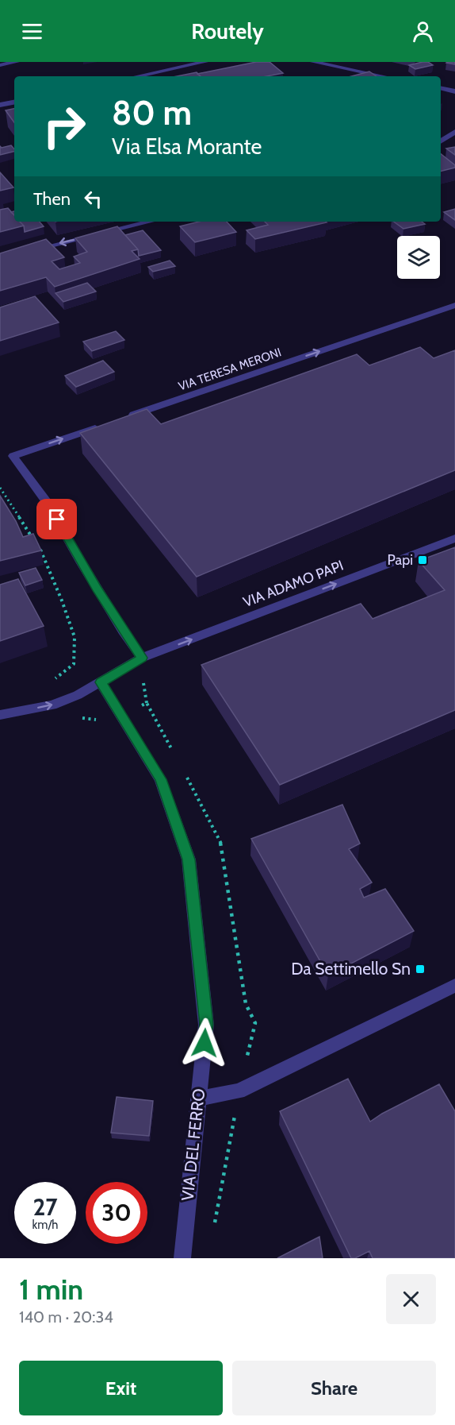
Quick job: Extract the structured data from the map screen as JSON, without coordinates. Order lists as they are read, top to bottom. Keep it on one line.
{"streets":{"street":["VIA TERESA MERONI","VIA ADAMO PAPI","VIA DEL FERRO"]},"crossings":[["VIA ADAMO PAPI","VIA DEL FERRO"]],"one_way":["VIA TERESA MERONI","VIA ADAMO PAPI"],"places":{"transit":["Papi","Da Settimello Sn"]},"page":{"header":"Routely","turn":["80 m","Via Elsa Morante"],"then":"Then","speed":"27 km/h","limit":"30","heading":["1 min","140 m · 20:34"],"buttons":["Exit","Share"]}}
